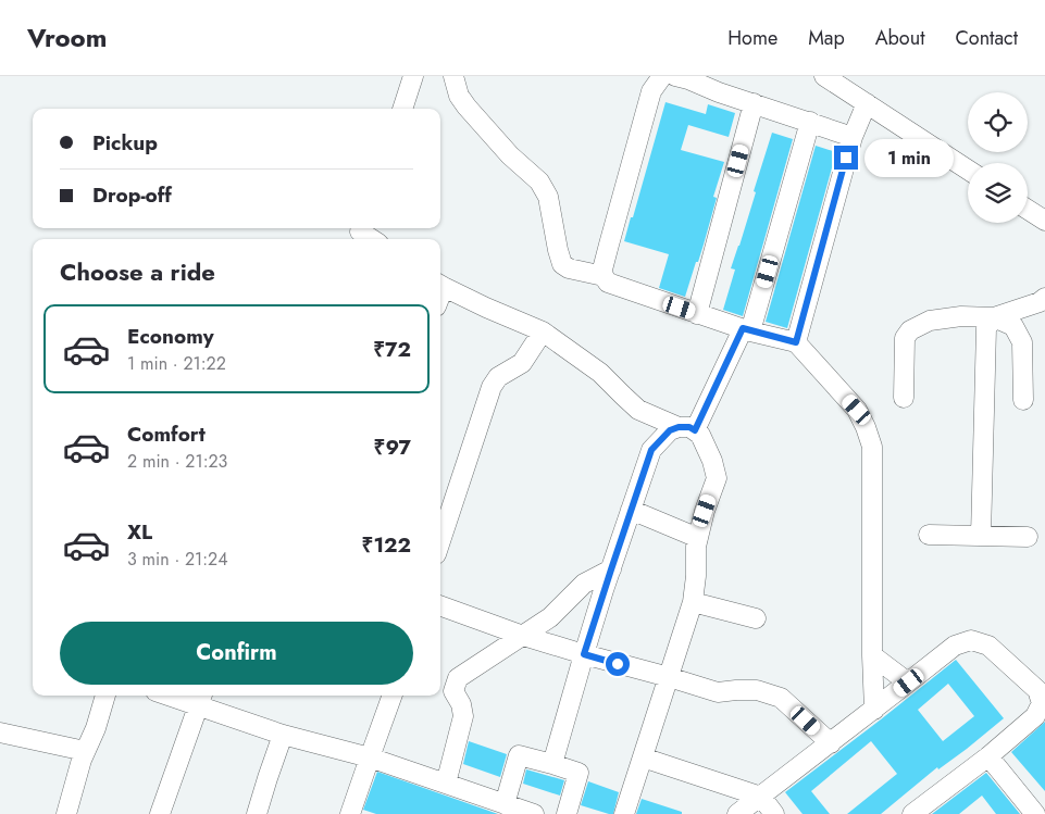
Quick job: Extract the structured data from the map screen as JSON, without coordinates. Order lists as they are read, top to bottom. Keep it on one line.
{"page":{"header":"Vroom","nav":["Home","Map","About","Contact"],"banner":["Pickup","Drop-off"],"bubble":"1 min","heading":"Choose a ride","list":[{"name":"Economy","note":"1 min · 21:22","value":"₹72"},{"name":"Comfort","note":"2 min · 21:23","value":"₹97"},{"name":"XL","note":"3 min · 21:24","value":"₹122"}],"buttons":"Confirm"}}
